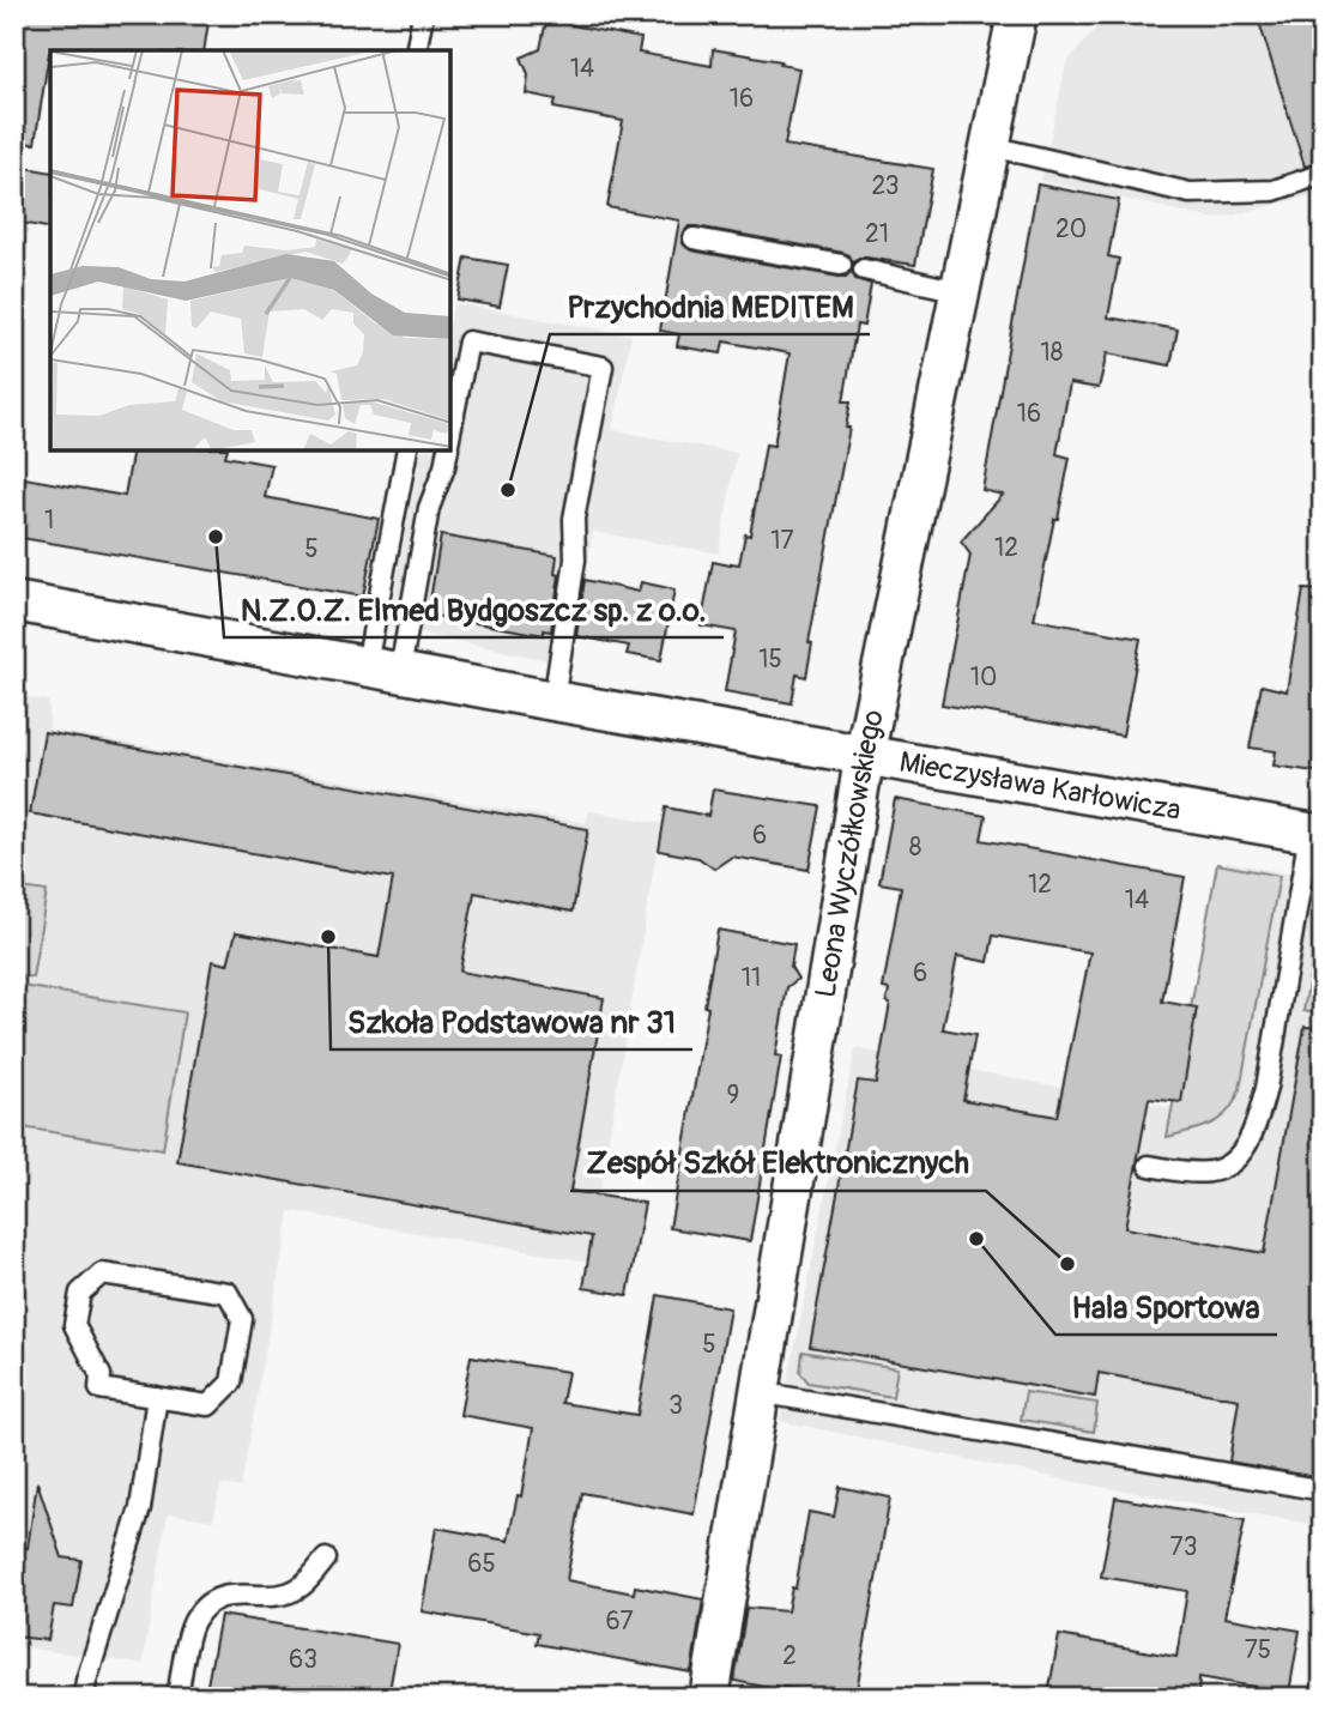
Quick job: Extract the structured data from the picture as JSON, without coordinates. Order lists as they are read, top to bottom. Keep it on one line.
{"streets":{"street":["Mieczysława Karłowicza","Leona Wyczółkowskiego"]},"crossings":[["Mieczysława Karłowicza","Leona Wyczółkowskiego"]],"places":["Przychodnia MEDITEM","N.Z.O.Z. Elmed Bydgoszcz sp. z o.o.","Szkoła Podstawowa nr 31","Hala Sportowa","Zespół Szkół Elektronicznych"],"house_numbers":["14","16","23","20","21","18","16","1","17","12","5","15","10","6","8","12","14","6","11","9","5","3","73","65","67","75","2","63"]}
